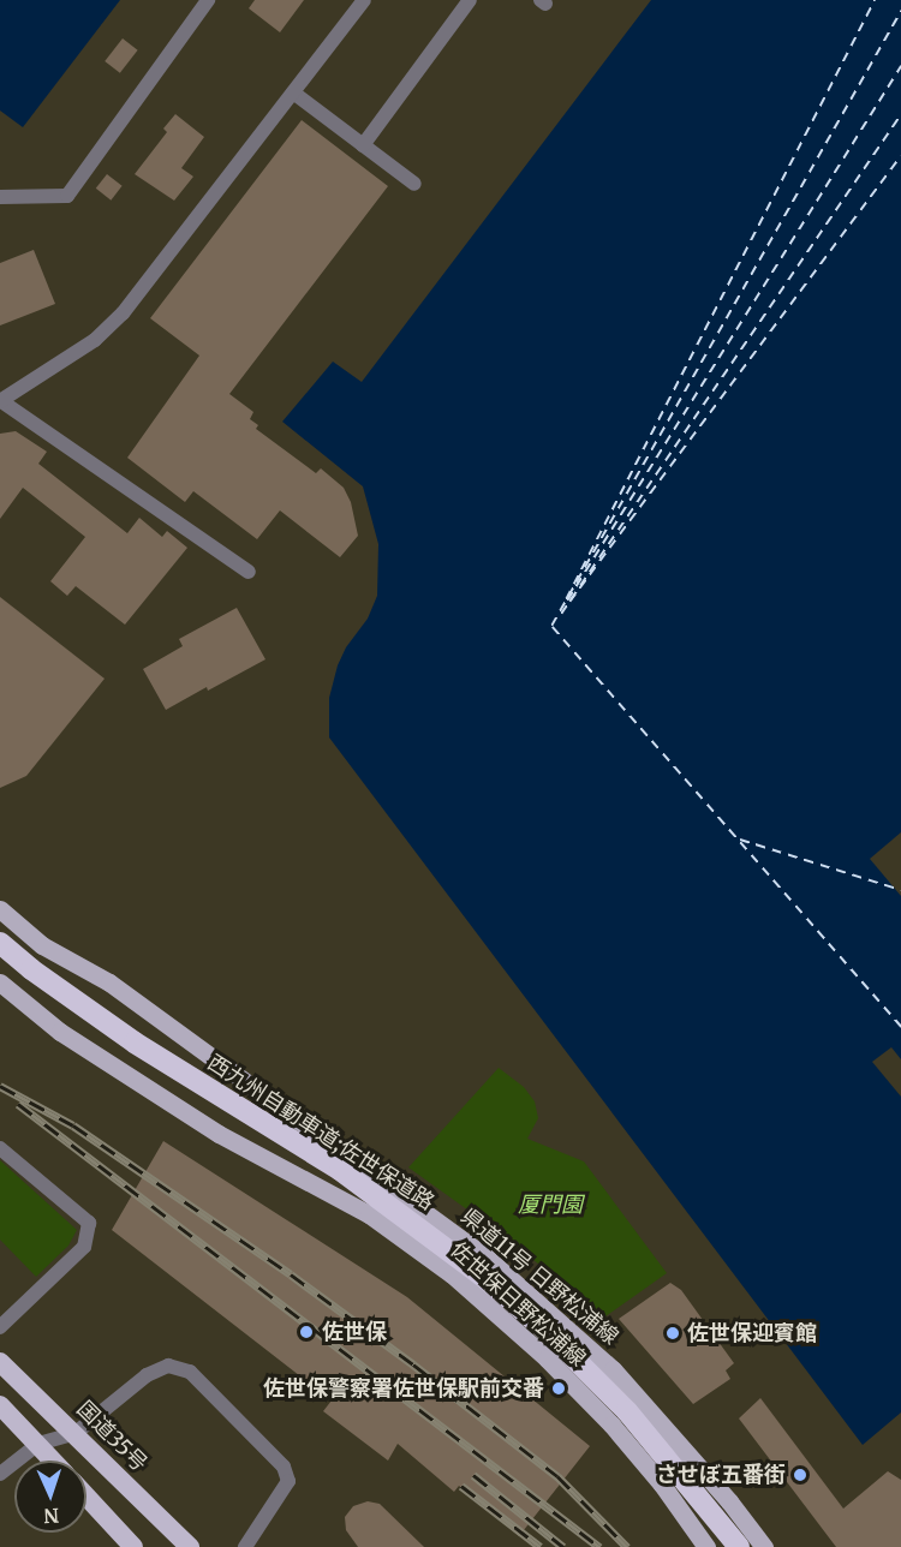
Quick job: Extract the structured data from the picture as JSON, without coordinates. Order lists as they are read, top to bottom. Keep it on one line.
{"streets":{"highway":["西九州自動車道;佐世保道路","国道35号"],"main road":["県道11号 日野松浦線","佐世保日野松浦線"]},"parks":["厦門園"],"places":["佐世保","佐世保迎賓館","佐世保警察署佐世保駅前交番","させぼ五番街"],"north":"bottom"}
